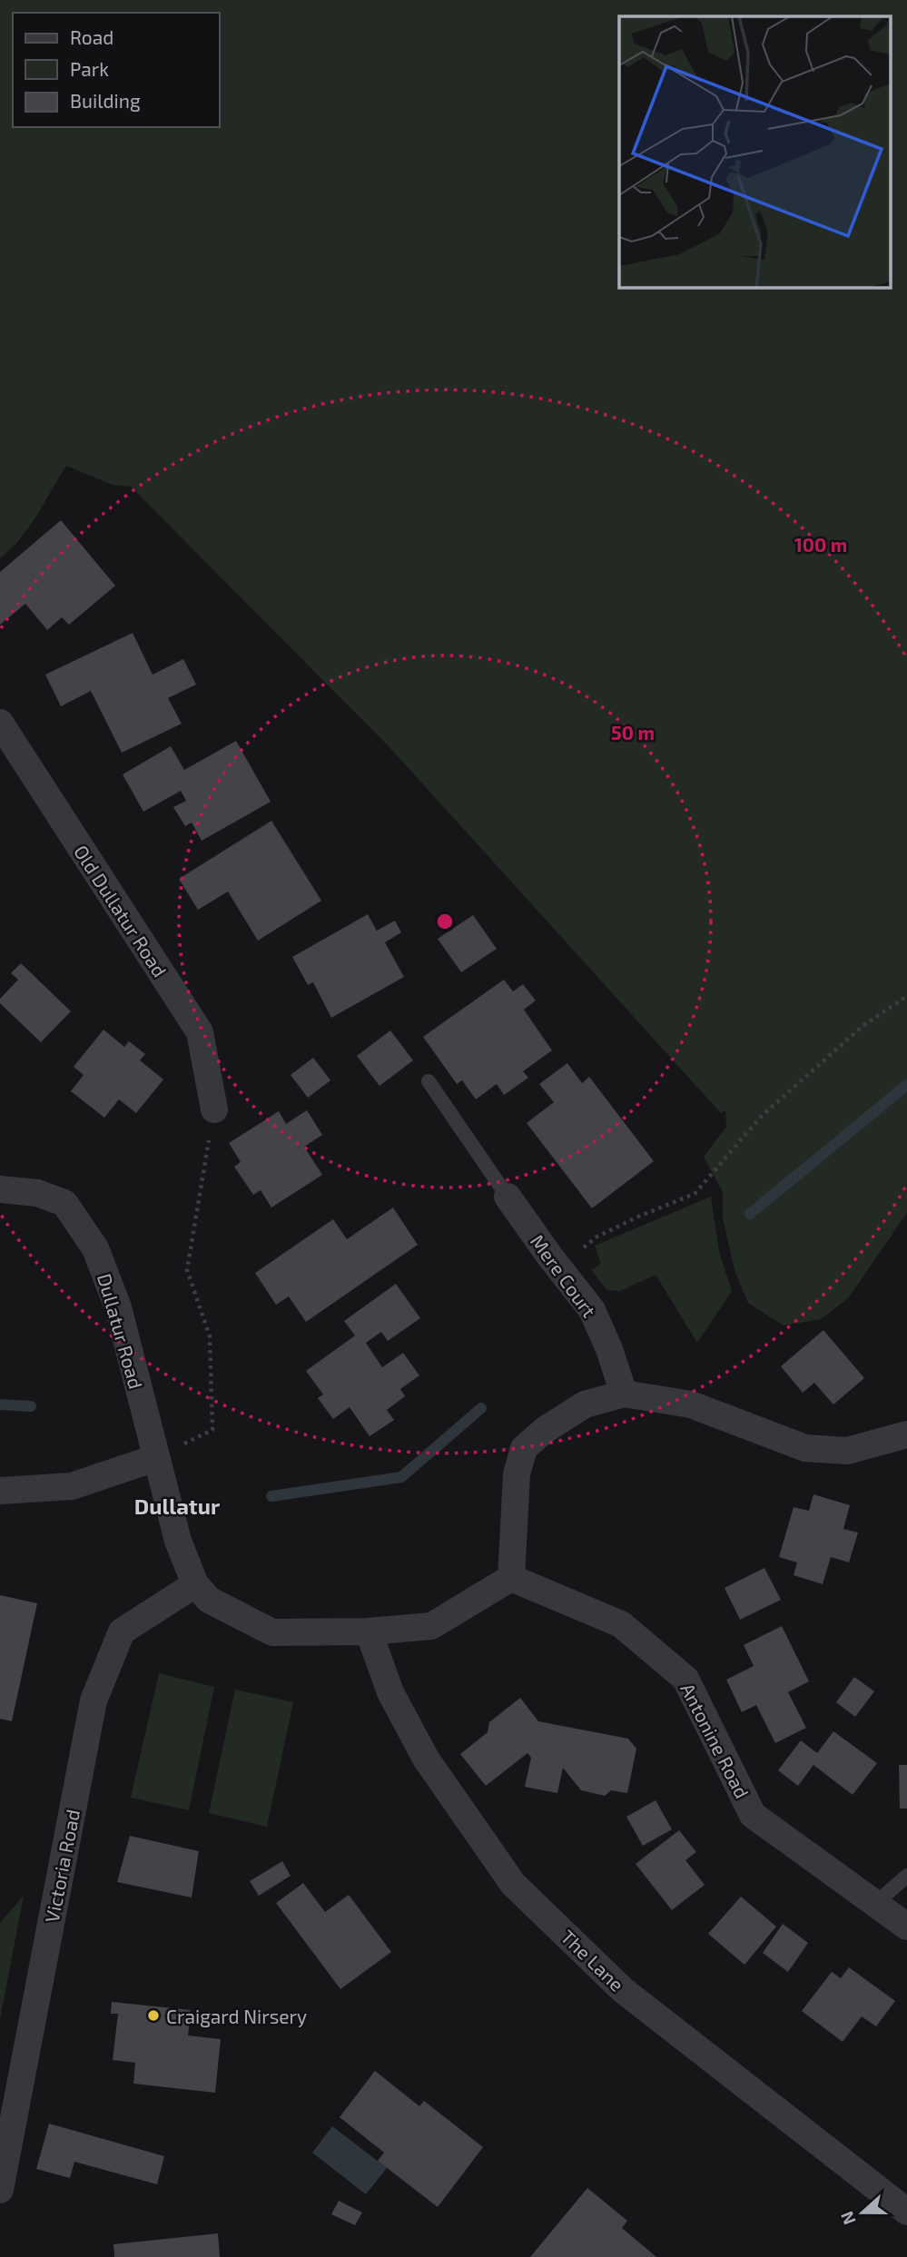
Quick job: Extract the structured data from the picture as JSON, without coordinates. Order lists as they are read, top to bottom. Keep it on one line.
{"streets":{"street":["Old Dullatur Road","Mere Court","Dullatur Road","Antonine Road","Victoria Road","The Lane"]},"crossings":[["Dullatur Road","Victoria Road"]],"districts":["Dullatur"],"places":["Craigard Nirsery"],"legend":["Road","Park","Building"],"north":"left","rings":["100 m","50 m"]}
